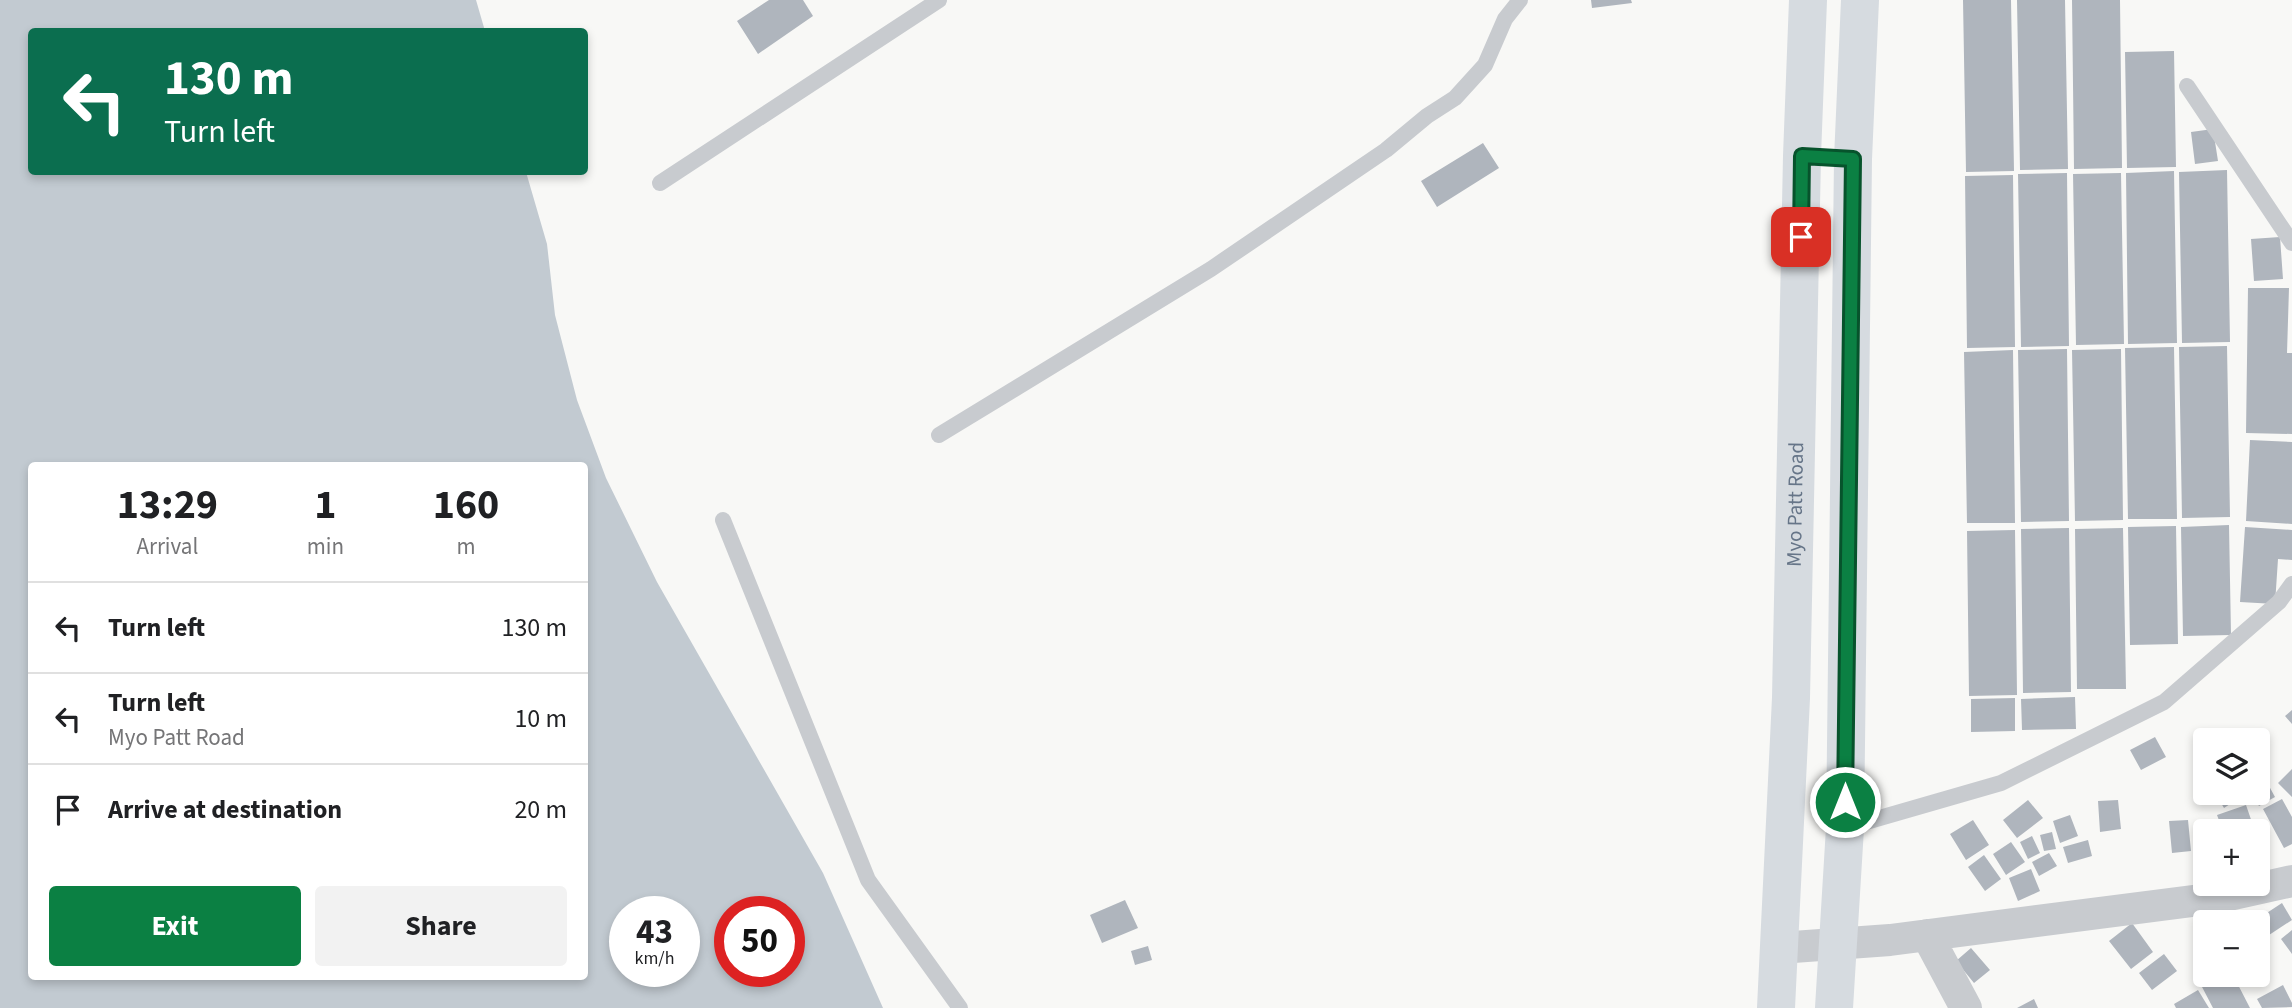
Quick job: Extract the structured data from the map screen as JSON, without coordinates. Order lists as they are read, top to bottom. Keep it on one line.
{"streets":{"main road":["Myo Patt Road"]},"page":{"turn":["130 m","Turn left"],"eta":["13:29","Arrival","1","min","160","m"],"list":[{"name":"Turn left","value":"130 m"},{"name":"Turn left","note":"Myo Patt Road","value":"10 m"},{"name":"Arrive at destination","value":"20 m"}],"map_buttons":["+","−"],"buttons":["Exit","Share"],"speed":"43 km/h","limit":"50"}}
